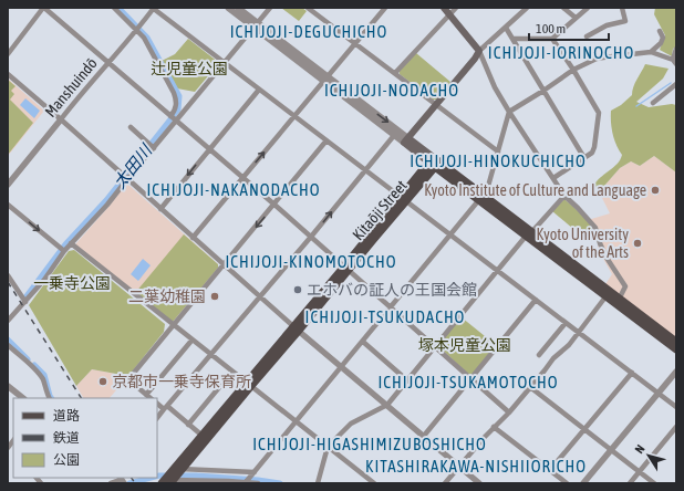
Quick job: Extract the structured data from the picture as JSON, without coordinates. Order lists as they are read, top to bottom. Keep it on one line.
{"streets":{"main road":["Kitaōji Street"],"street":["Manshuindō"]},"districts":["ICHIJOJI-DEGUCHICHO","ICHIJOJI-IORINOCHO","ICHIJOJI-NODACHO","ICHIJOJI-HINOKUCHICHO","ICHIJOJI-NAKANODACHO","ICHIJOJI-KINOMOTOCHO","ICHIJOJI-TSUKUDACHO","ICHIJOJI-TSUKAMOTOCHO","ICHIJOJI-HIGASHIMIZUBOSHICHO","KITASHIRAKAWA-NISHIIORICHO"],"water":["太田川"],"parks":["辻児童公園","一乗寺公園","塚本児童公園"],"places":["Kyoto Institute of Culture and Language","Kyoto University of the Arts","エホバの証人の王国会館","二葉幼稚園","京都市一乗寺保育所"],"legend":["道路","鉄道","公園"],"scale_bar":"100 m","north":"top left"}
